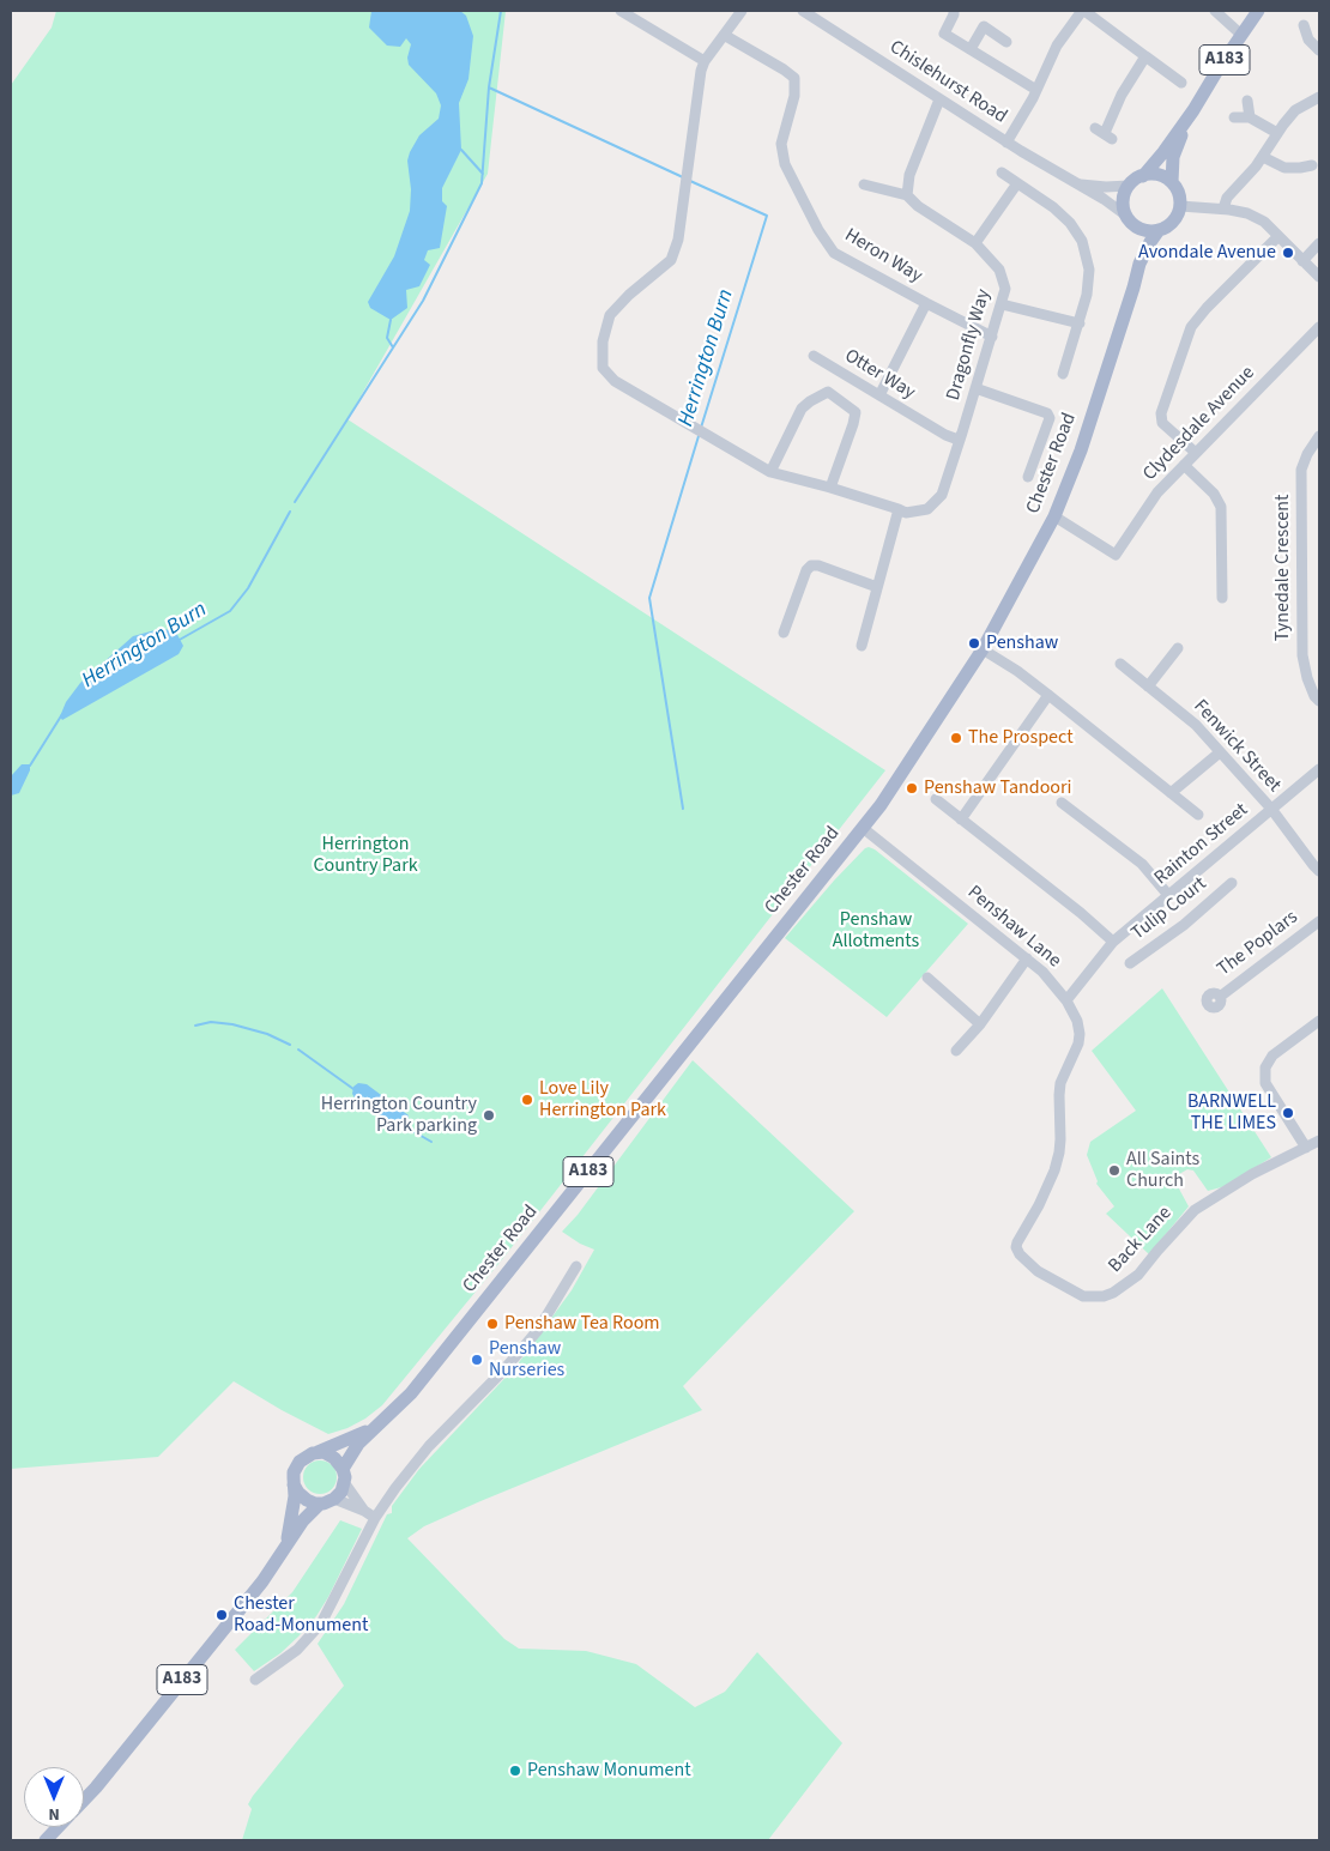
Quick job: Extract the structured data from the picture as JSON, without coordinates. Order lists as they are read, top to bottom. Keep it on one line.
{"streets":{"main road":["A183","Chester Road"],"street":["Chislehurst Road","Heron Way","Dragonfly Way","Otter Way","Clydesdale Avenue","Tynedale Crescent","Fenwick Street","Rainton Street","Tulip Court","Penshaw Lane","The Poplars","Back Lane"]},"crossings":[["A183","Chislehurst Road"],["A183","Chester Road"],["Heron Way","Dragonfly Way"],["Dragonfly Way","Otter Way"],["Clydesdale Avenue","Chester Road"],["Chester Road","Penshaw Lane"],["Fenwick Street","Rainton Street"],["Rainton Street","Penshaw Lane"],["Penshaw Lane","Back Lane"]],"water":["Herrington Burn"],"parks":["Herrington Country Park","Penshaw Allotments"],"places":["Avondale Avenue","Penshaw","The Prospect","Penshaw Tandoori","Love Lily Herrington Park","BARNWELL THE LIMES","Herrington Country Park parking","All Saints Church","Penshaw Tea Room","Penshaw Nurseries","Chester Road-Monument","Penshaw Monument"],"north":"bottom"}
